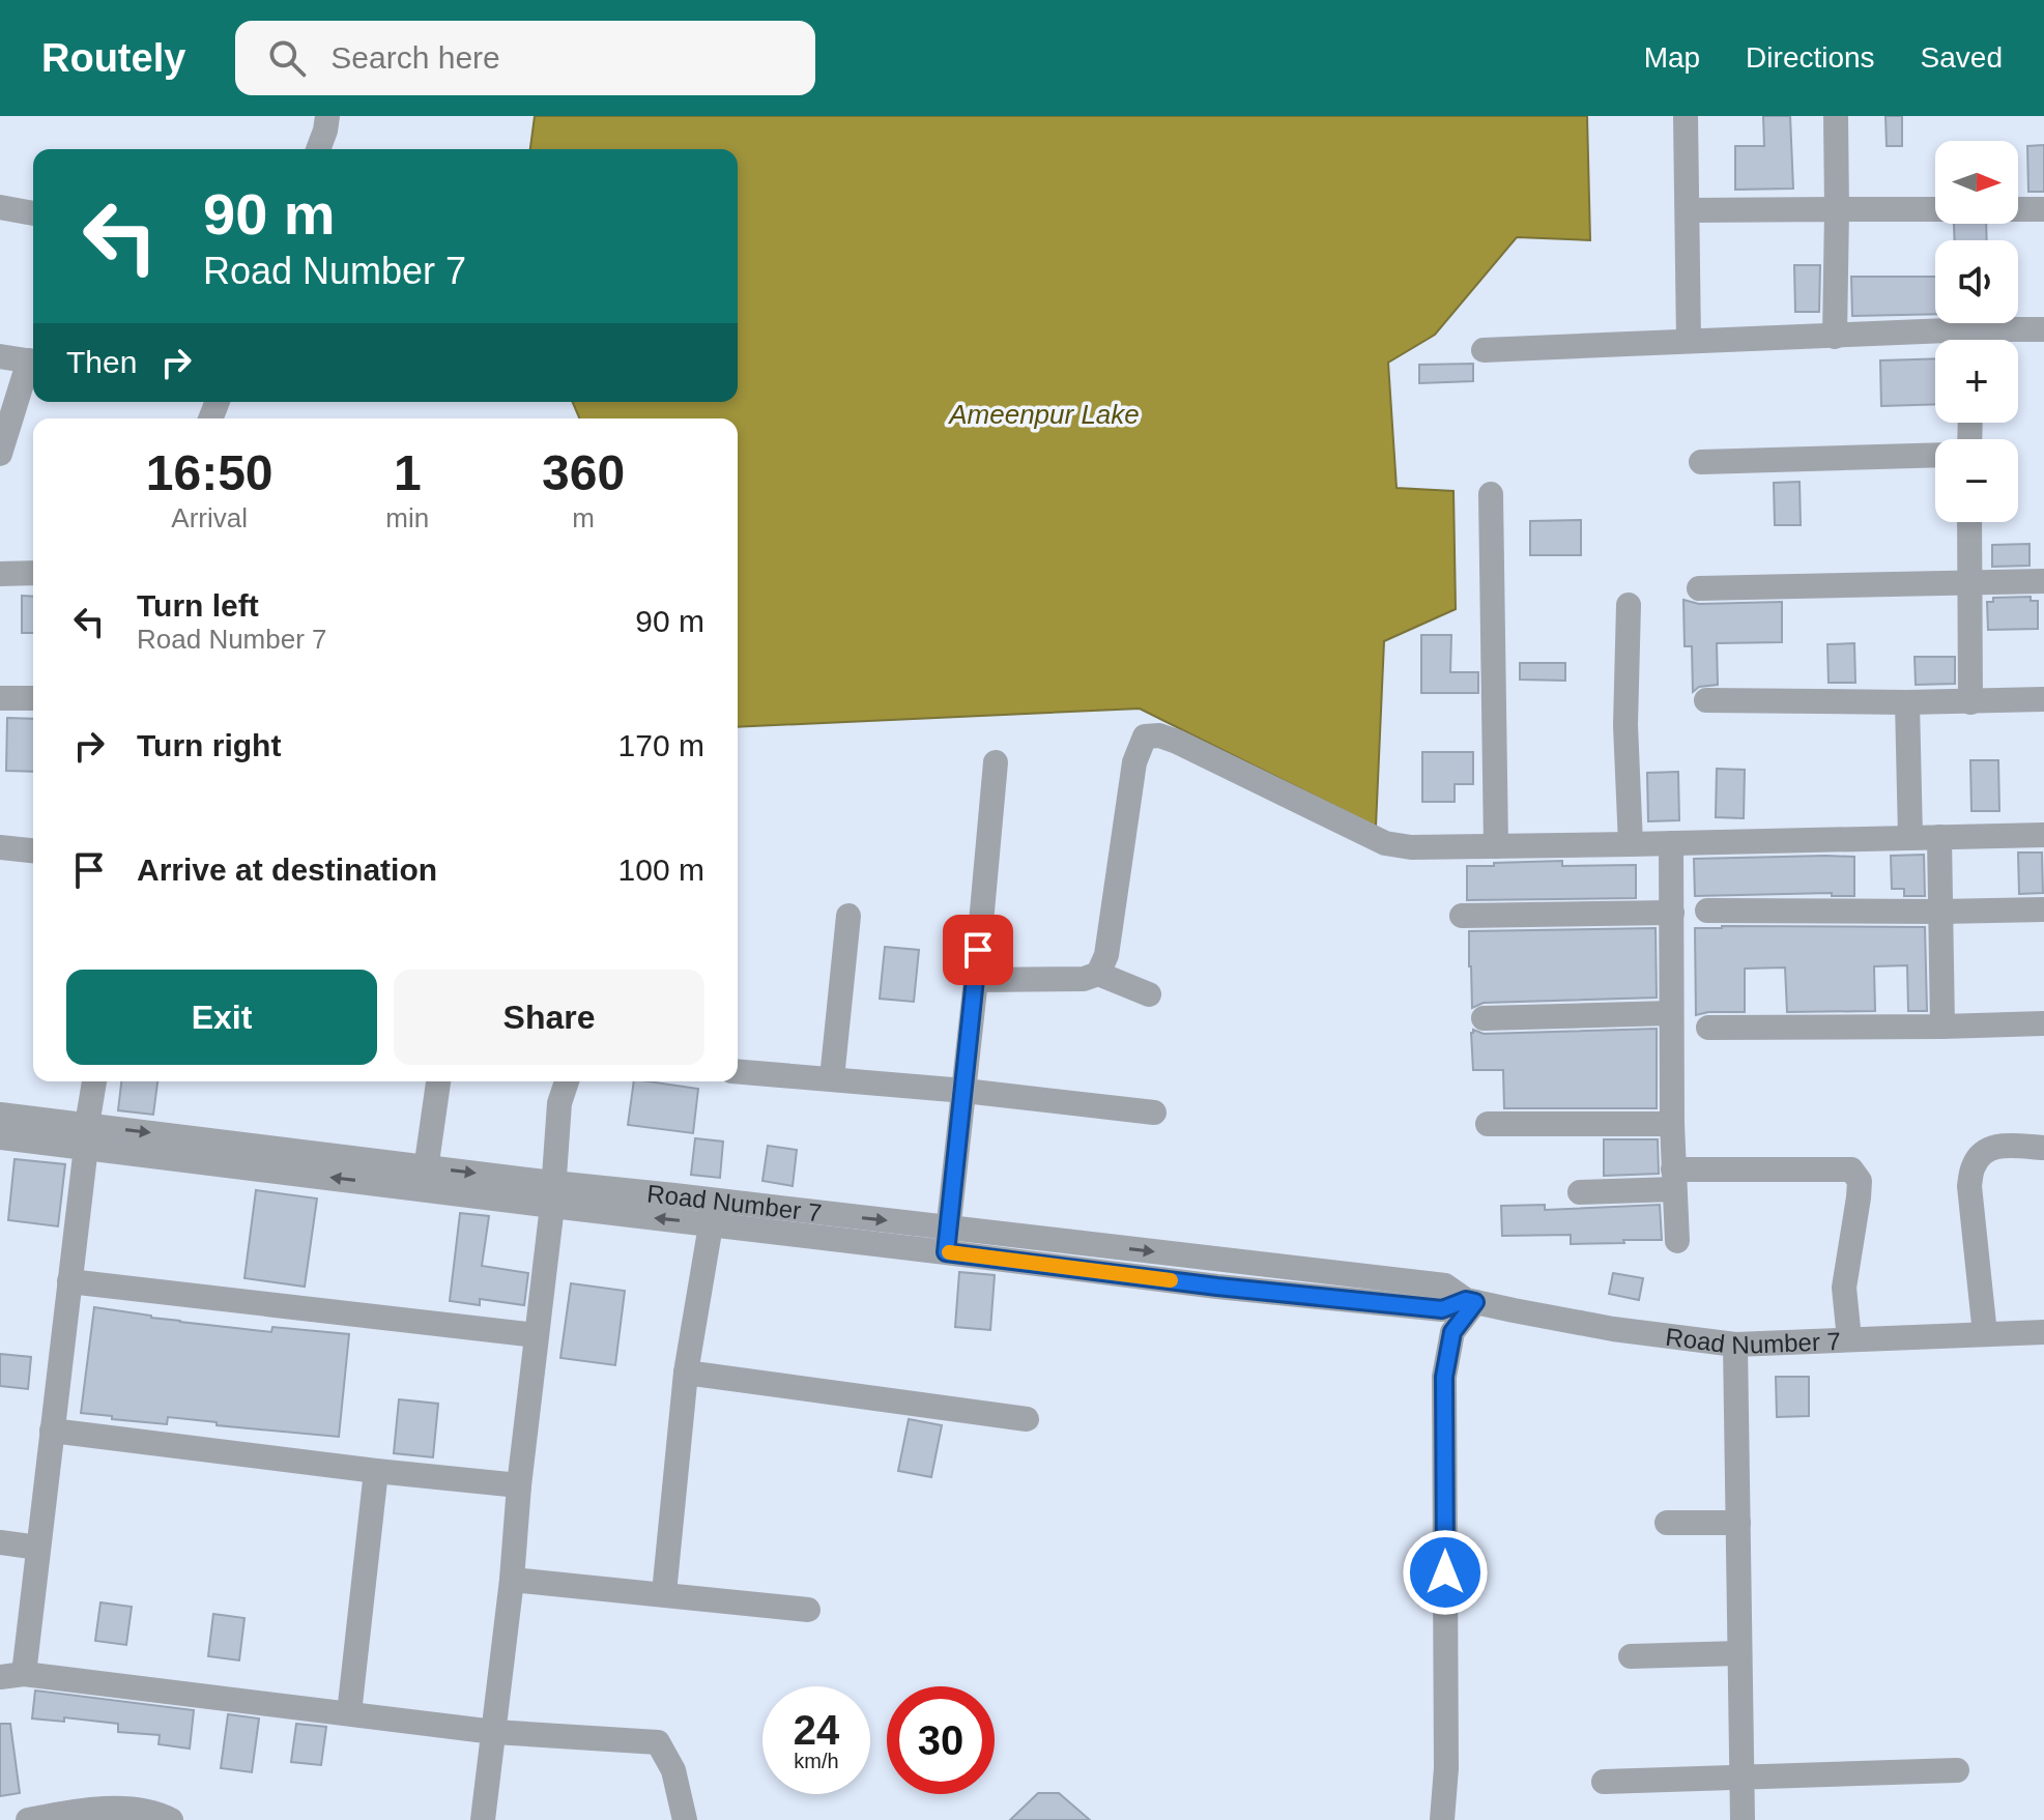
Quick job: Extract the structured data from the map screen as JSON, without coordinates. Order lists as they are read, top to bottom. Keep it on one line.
{"streets":{"street":["Road Number 7"]},"water":["Ameenpur Lake"],"north":"right","page":{"header":"Routely","search":"Search here","nav":["Map","Directions","Saved"],"map_buttons":["+","−"],"turn":["90 m","Road Number 7"],"then":"Then","eta":["16:50","Arrival","1","min","360","m"],"list":[{"name":"Turn left","note":"Road Number 7","value":"90 m"},{"name":"Turn right","value":"170 m"},{"name":"Arrive at destination","value":"100 m"}],"buttons":["Exit","Share"],"speed":"24 km/h","limit":"30"}}
